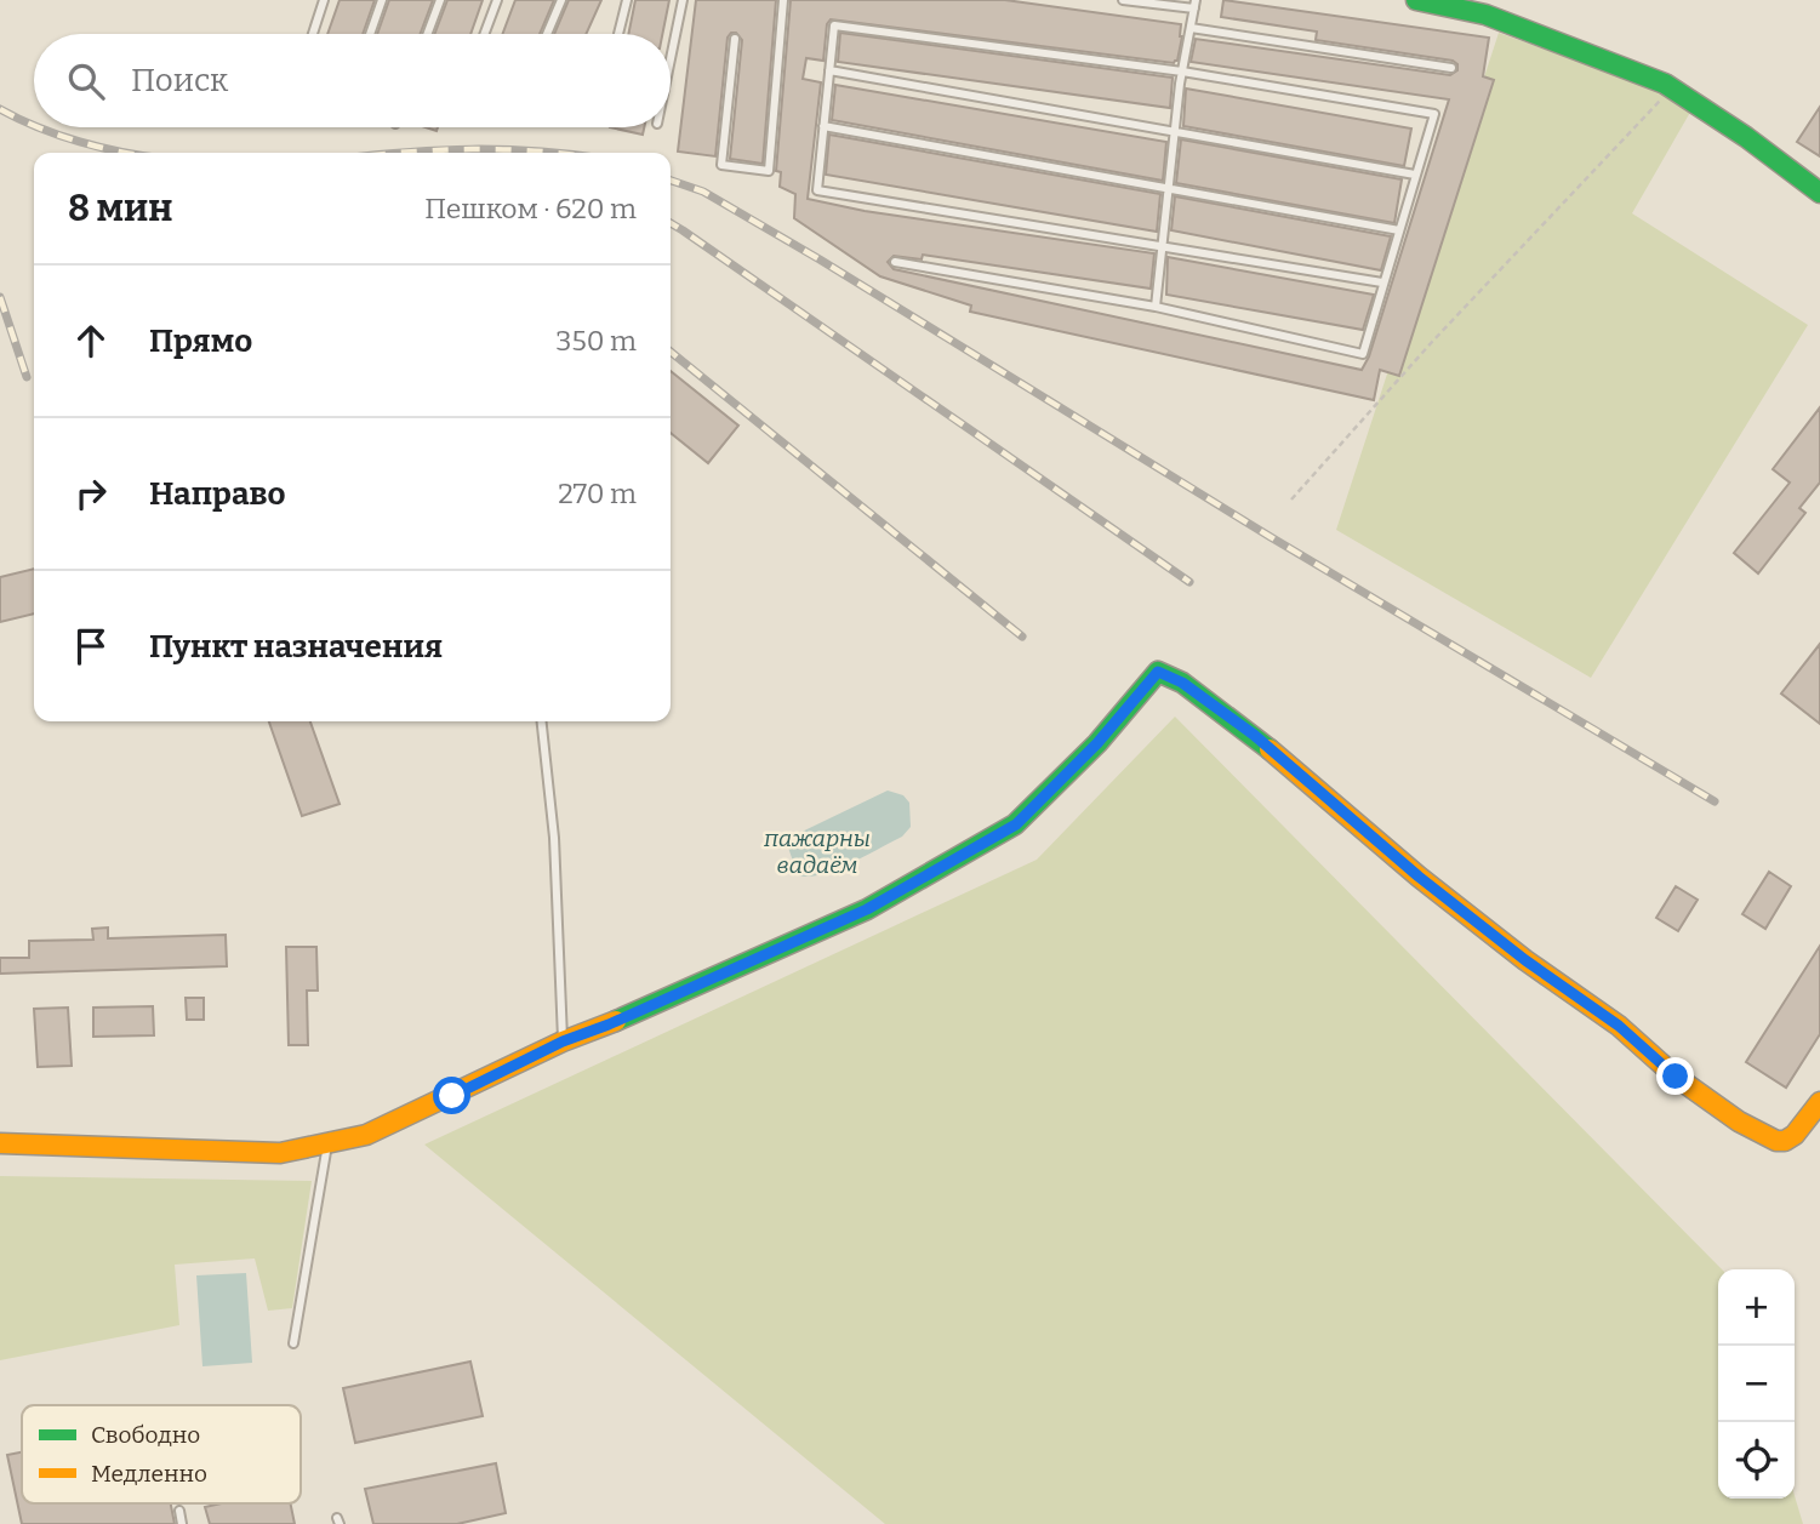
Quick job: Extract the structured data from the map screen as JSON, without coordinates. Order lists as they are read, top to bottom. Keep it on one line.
{"water":["пажарны вадаём"],"legend":["Свободно","Медленно"],"page":{"search":"Поиск","heading":["8 мин","Пешком · 620 m"],"list":[["Прямо","350 m"],["Направо","270 m"],"Пункт назначения"],"map_buttons":["+","−"]}}
